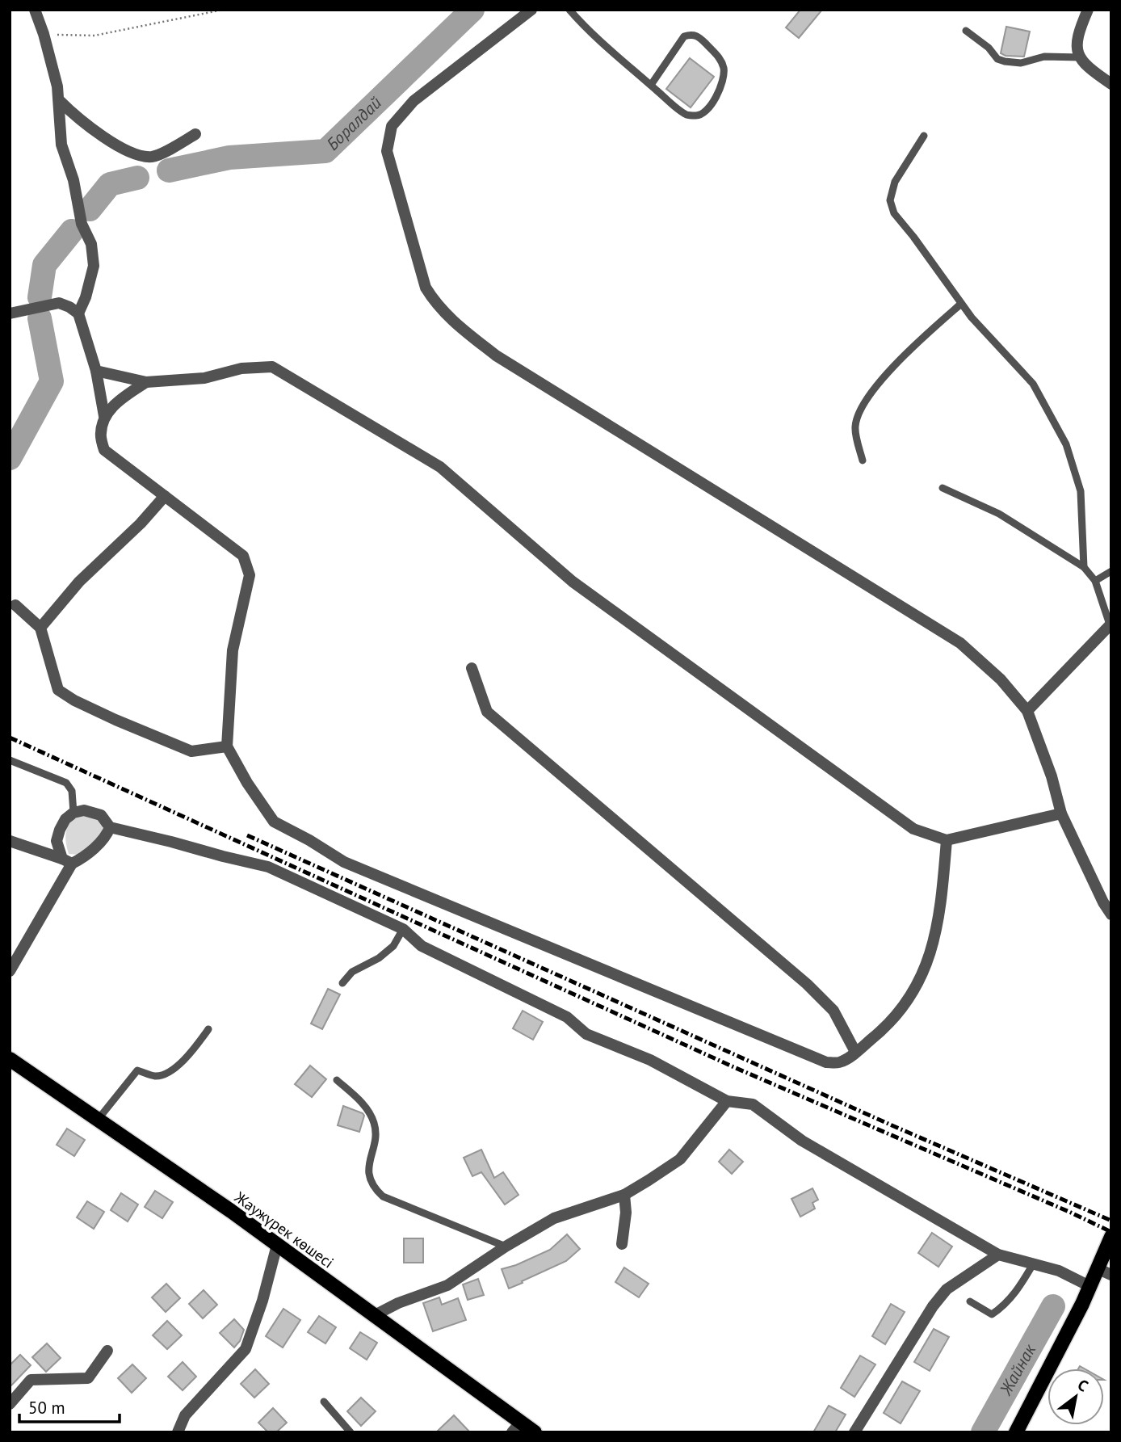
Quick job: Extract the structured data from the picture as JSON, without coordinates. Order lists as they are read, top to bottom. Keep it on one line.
{"streets":{"main road":["Жаужүрек көшесі"]},"water":["Боралдай","Жайнак"],"scale_bar":"50 m","north":"top right"}
